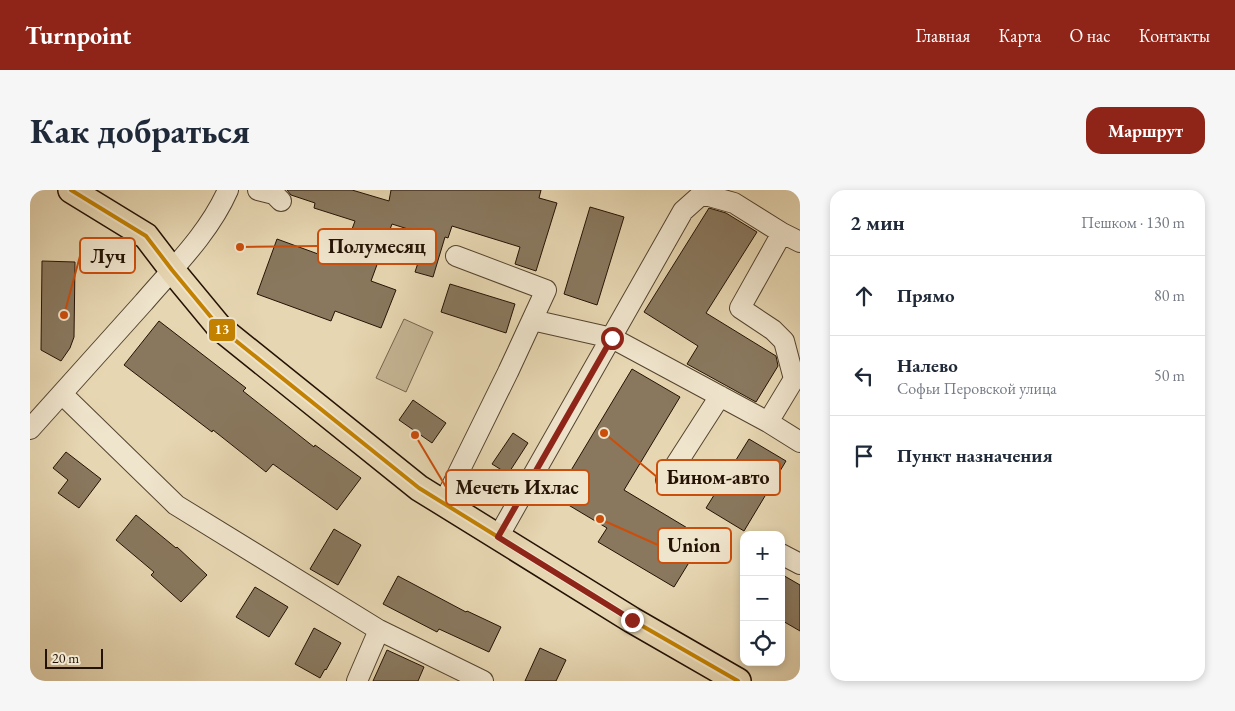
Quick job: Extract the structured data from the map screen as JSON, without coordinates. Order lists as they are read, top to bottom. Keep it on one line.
{"places":["Полумесяц","Луч","Бином-авто","Мечеть Ихлас","Union"],"lines":["transit line 13"],"scale_bar":"20 m","page":{"header":"Turnpoint","nav":["Главная","Карта","О нас","Контакты"],"buttons":"Маршрут","title":"Как добраться","heading":["2 мин","Пешком · 130 m"],"list":[["Прямо","80 m"],["Налево","Софьи Перовской улица","50 m"],"Пункт назначения"],"map_buttons":["+","−"],"scale":"20 m"}}
